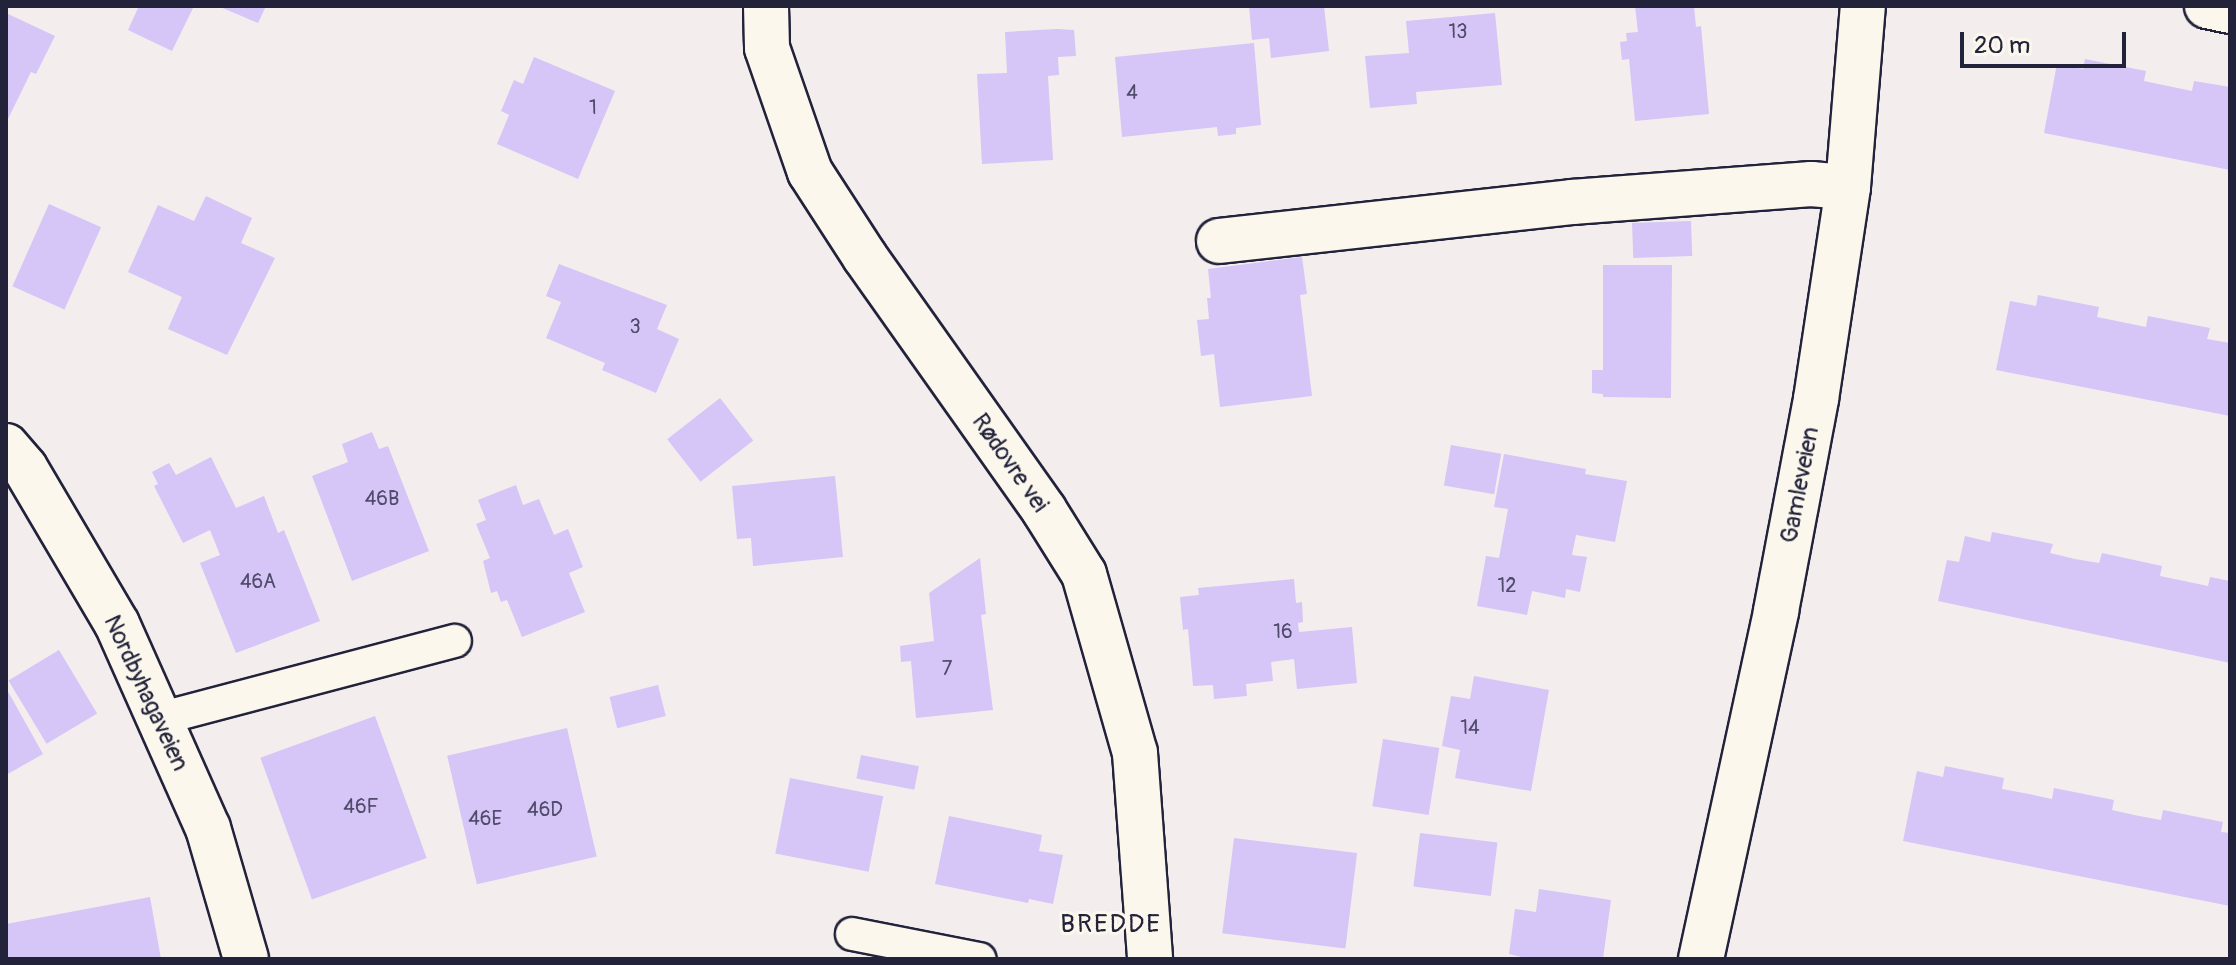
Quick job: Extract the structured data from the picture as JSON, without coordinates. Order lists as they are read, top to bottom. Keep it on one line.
{"streets":{"street":["Rødovre vei","Gamleveien","Nordbyhagaveien"]},"districts":["BREDDE"],"house_numbers":["13","4","1","3","46B","46A","12","16","7","14","46F","46D","46E"],"scale_bar":"20 m"}
